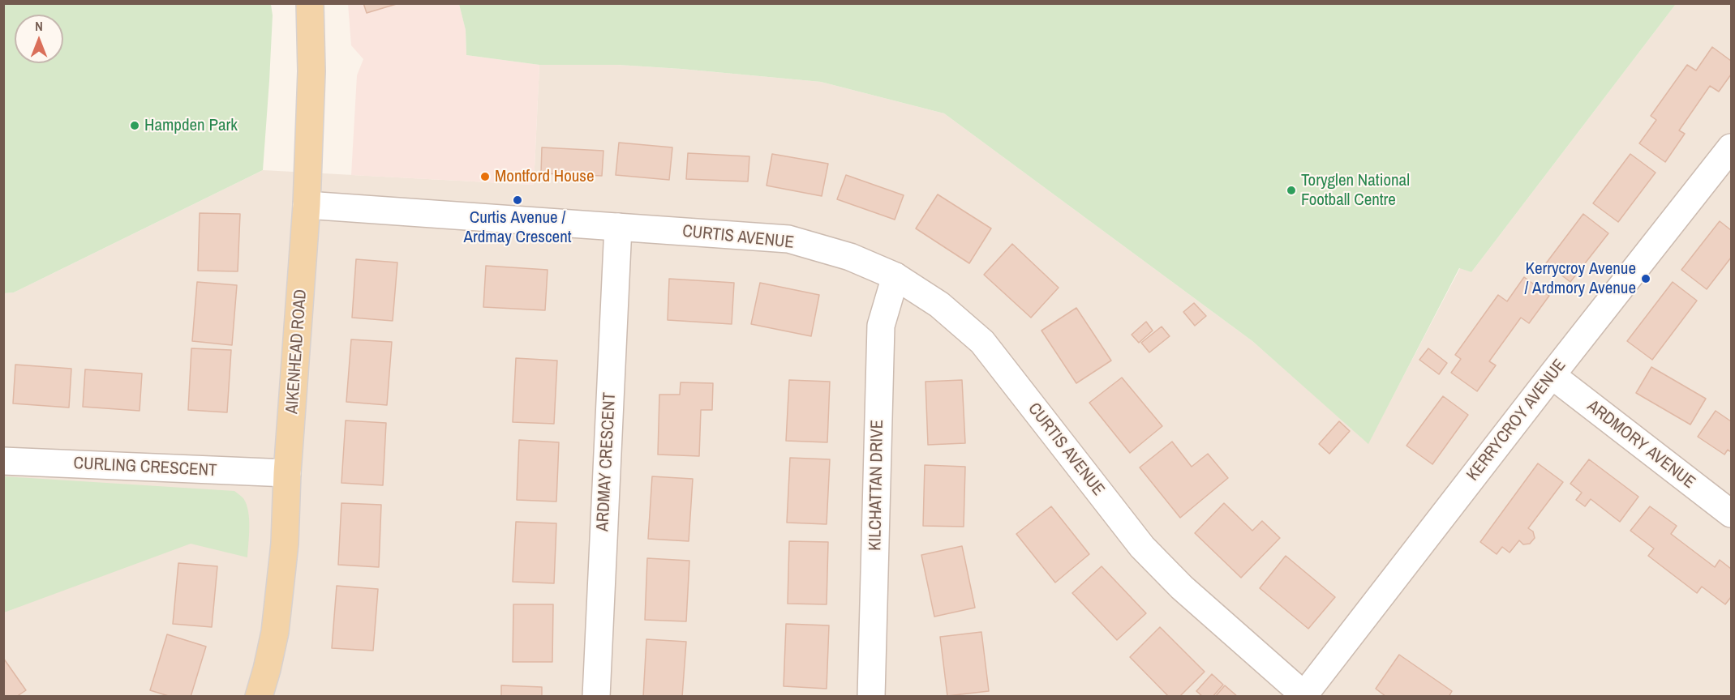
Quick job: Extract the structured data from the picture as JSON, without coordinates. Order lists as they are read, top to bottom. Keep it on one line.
{"streets":{"main road":["AIKENHEAD ROAD"],"street":["CURTIS AVENUE","KERRYCROY AVENUE","ARDMORY AVENUE","ARDMAY CRESCENT","CURLING CRESCENT","KILCHATTAN DRIVE"]},"crossings":[["CURTIS AVENUE","AIKENHEAD ROAD"],["CURTIS AVENUE","KERRYCROY AVENUE"],["CURTIS AVENUE","ARDMAY CRESCENT"],["CURTIS AVENUE","KILCHATTAN DRIVE"],["AIKENHEAD ROAD","CURLING CRESCENT"],["KERRYCROY AVENUE","ARDMORY AVENUE"]],"places":["Hampden Park","Montford House","Toryglen National Football Centre","Curtis Avenue / Ardmay Crescent","Kerrycroy Avenue / Ardmory Avenue"],"north":"top"}
